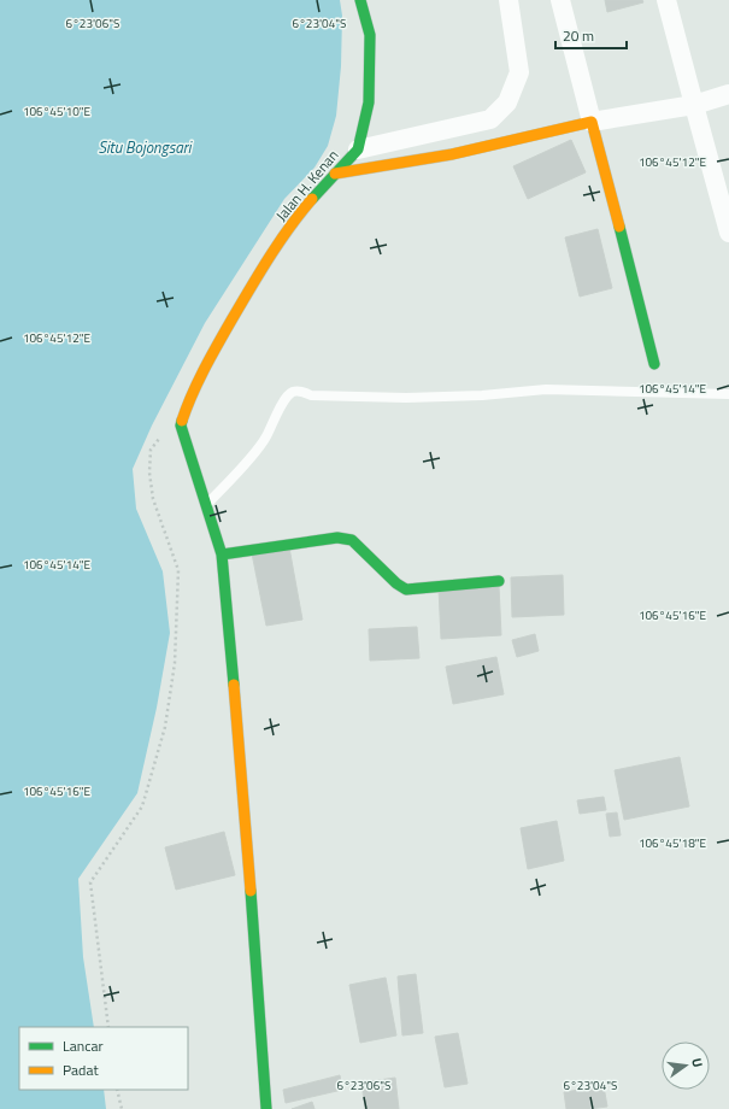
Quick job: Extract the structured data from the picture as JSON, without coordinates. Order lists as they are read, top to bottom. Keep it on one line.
{"streets":{"street":["Jalan H. Kenan"]},"water":["Situ Bojongsari"],"legend":["Lancar","Padat"],"scale_bar":"20 m","north":"right","coordinates":["6°23'06\"S","6°23'04\"S","106°45'10\"E","106°45'12\"E","106°45'14\"E","106°45'16\"E","106°45'18\"E"]}
